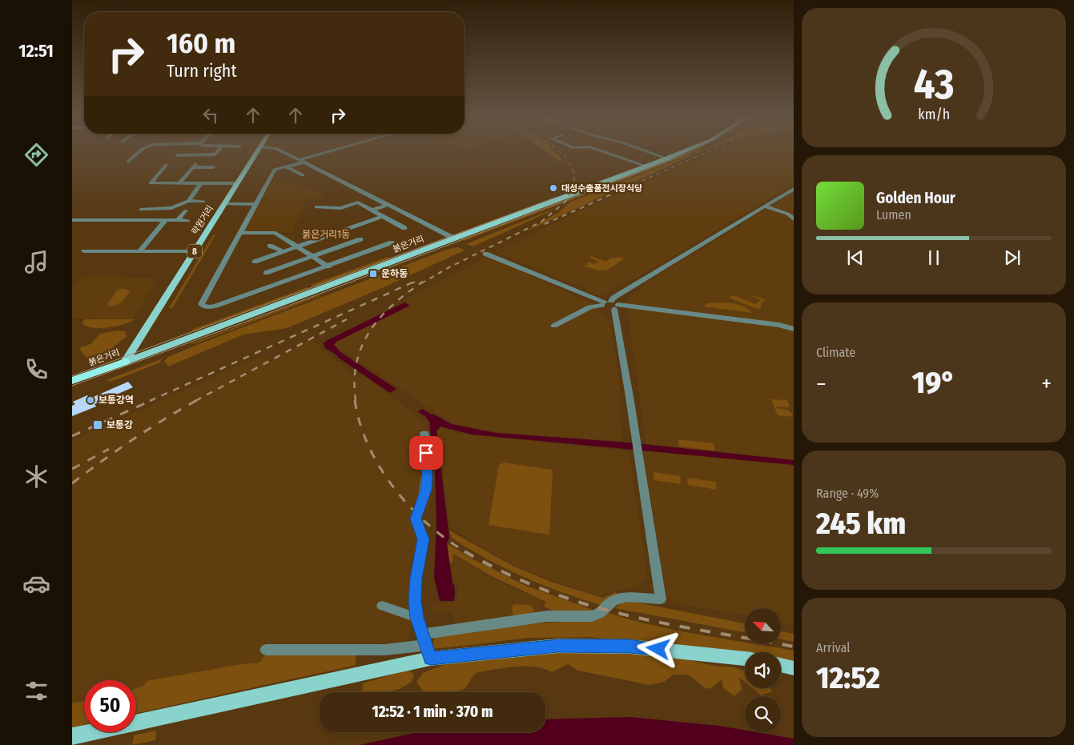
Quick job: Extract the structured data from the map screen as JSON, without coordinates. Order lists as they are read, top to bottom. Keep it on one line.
{"streets":{"highway":["붉은거리"],"main road":["락원거리","8"]},"crossings":[["락원거리","붉은거리"]],"districts":["붉은거리1동"],"places":{"other":["대성수출품전시장식당","보통강역"],"transit":["운하동","보통강"]},"north":"top left","page":{"tabs":"12:51","turn":["160 m","Turn right"],"song":["Golden Hour","Lumen"],"tile":["Climate",["Range · 49%","245 km"],["Arrival","12:52"]],"heat":["−","19°","+"],"limit":"50","trip":"12:52 · 1 min · 370 m","gauge":["43","km/h"]}}
